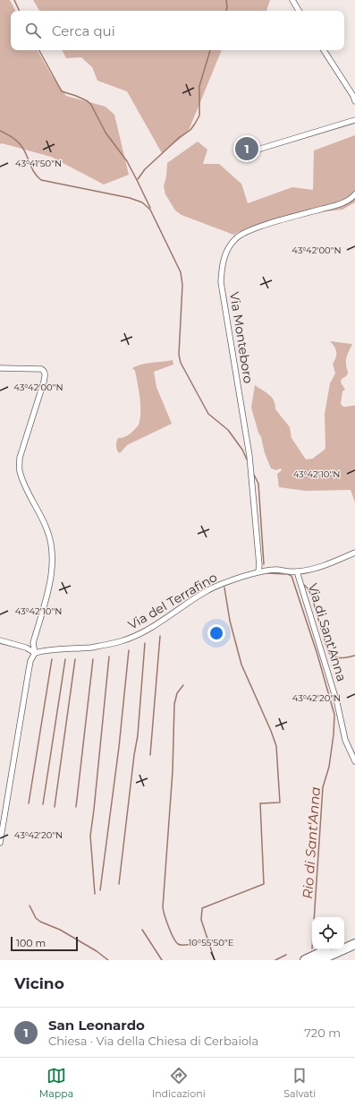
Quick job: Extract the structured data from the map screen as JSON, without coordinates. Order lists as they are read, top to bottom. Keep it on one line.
{"streets":{"street":["Via Monteboro","Via del Terrafino","Via di Sant'Anna"]},"crossings":[["Via Monteboro","Via del Terrafino"],["Via del Terrafino","Via di Sant'Anna"]],"water":["Rio di Sant'Anna"],"scale_bar":"100 m","page":{"search":"Cerca qui","pins":"1","scale":"100 m","heading":"Vicino","list":[{"mark":"1","name":"San Leonardo","note":"Chiesa · Via della Chiesa di Cerbaiola","value":"720 m"}],"nav":["Mappa","Indicazioni","Salvati"]},"coordinates":["43°41'50\"N","43°42'00\"N","43°42'10\"N","43°42'20\"N","10°55'50\"E"]}
